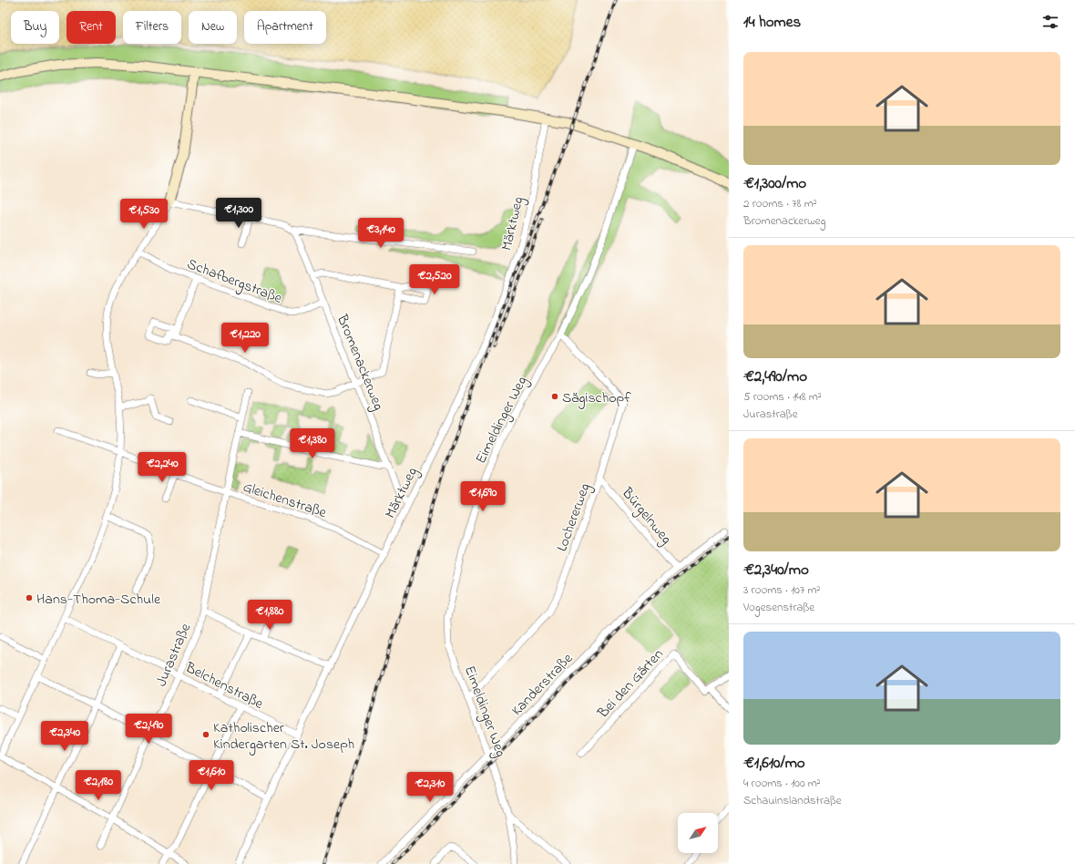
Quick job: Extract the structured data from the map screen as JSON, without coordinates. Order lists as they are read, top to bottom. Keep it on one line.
{"streets":{"street":["Märktweg","Schafbergstraße","Bromenackerweg","Eimeldinger Weg","Gleichenstraße","Bürgelnweg","Lochererweg","Jurastraße","Bei den Gärten","Kanderstraße","Belchenstraße"]},"crossings":[["Märktweg","Bromenackerweg"],["Märktweg","Gleichenstraße"],["Märktweg","Belchenstraße"],["Schafbergstraße","Bromenackerweg"],["Eimeldinger Weg","Lochererweg"],["Eimeldinger Weg","Kanderstraße"],["Gleichenstraße","Jurastraße"],["Bürgelnweg","Lochererweg"],["Bürgelnweg","Kanderstraße"],["Jurastraße","Belchenstraße"]],"places":["Sägischopf","Hans-Thoma-Schule","Katholischer Kindergarten St. Joseph"],"north":"top right","page":{"heading":"14 homes","chip":["Buy","Rent","Filters","New","Apartment"],"list":[{"name":"€1,300/mo","note":"2 rooms · 78 m² · Bromenackerweg"},{"name":"€2,490/mo","note":"5 rooms · 148 m² · Jurastraße"},{"name":"€2,340/mo","note":"3 rooms · 107 m² · Vogesenstraße"},{"name":"€1,610/mo","note":"4 rooms · 100 m² · Schauinslandstraße"}],"price":["€1,300","€1,530","€3,140","€2,520","€1,220","€1,380","€2,240","€1,690","€1,880","€2,490","€2,340","€1,610","€2,180","€2,310"]}}
